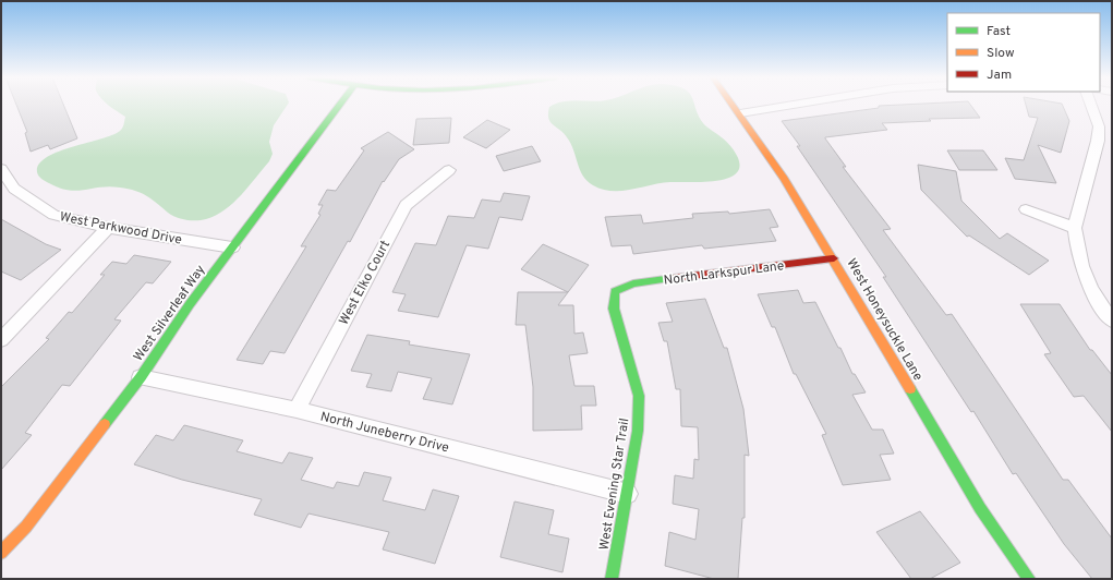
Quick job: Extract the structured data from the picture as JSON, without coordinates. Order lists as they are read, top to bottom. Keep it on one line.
{"streets":{"street":["West Parkwood Drive","North Larkspur Lane","West Elko Court","West Silverleaf Way","West Honeysuckle Lane","North Juneberry Drive","West Evening Star Trail"]},"crossings":[["West Parkwood Drive","West Silverleaf Way"],["North Larkspur Lane","West Honeysuckle Lane"],["North Larkspur Lane","West Evening Star Trail"],["West Elko Court","North Juneberry Drive"],["West Silverleaf Way","North Juneberry Drive"],["North Juneberry Drive","West Evening Star Trail"]],"legend":["Fast","Slow","Jam"]}
